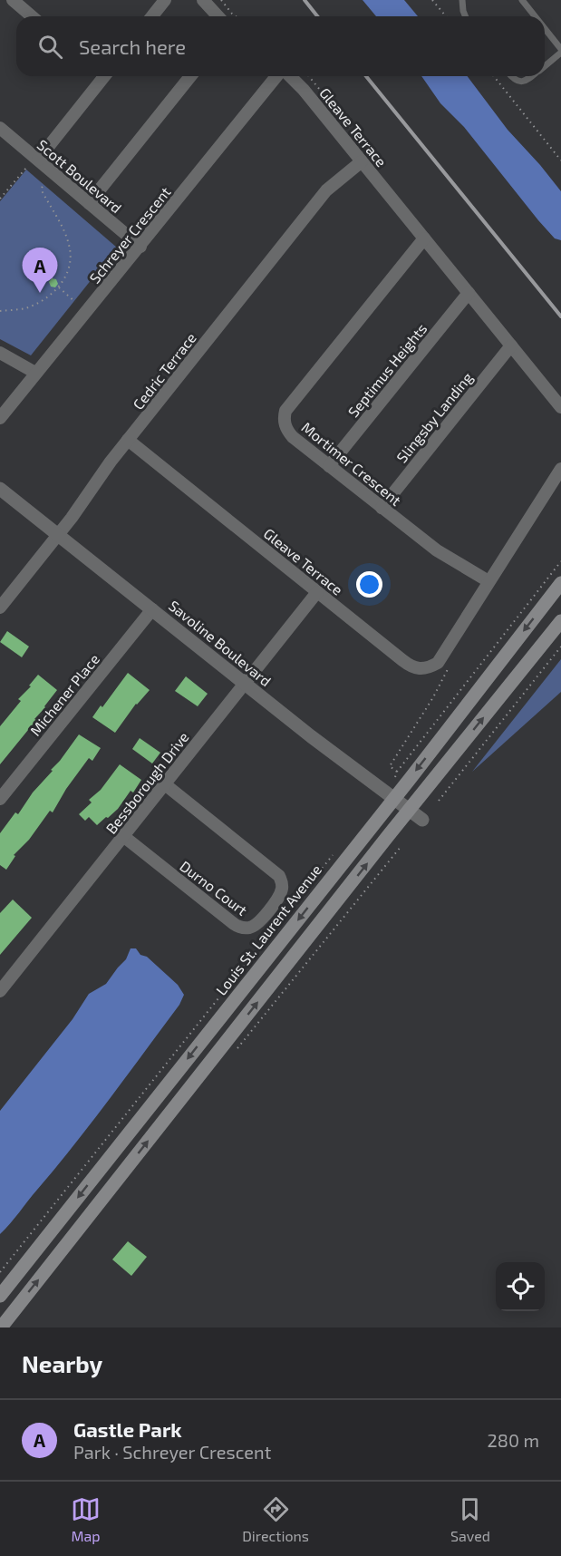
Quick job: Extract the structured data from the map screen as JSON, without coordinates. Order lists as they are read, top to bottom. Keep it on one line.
{"streets":{"main road":["Louis St. Laurent Avenue"],"street":["Gleave Terrace","Scott Boulevard","Schreyer Crescent","Septimus Heights","Cedric Terrace","Slingsby Landing","Mortimer Crescent","Savoline Boulevard","Michener Place","Bessborough Drive","Durno Court"]},"crossings":[["Gleave Terrace","Septimus Heights"],["Gleave Terrace","Cedric Terrace"],["Gleave Terrace","Slingsby Landing"],["Gleave Terrace","Mortimer Crescent"],["Gleave Terrace","Bessborough Drive"],["Scott Boulevard","Schreyer Crescent"],["Septimus Heights","Mortimer Crescent"],["Cedric Terrace","Savoline Boulevard"],["Slingsby Landing","Mortimer Crescent"],["Savoline Boulevard","Michener Place"],["Savoline Boulevard","Bessborough Drive"],["Savoline Boulevard","Louis St. Laurent Avenue"],["Bessborough Drive","Durno Court"]],"page":{"search":"Search here","pins":"A","heading":"Nearby","list":[{"mark":"A","name":"Gastle Park","note":"Park · Schreyer Crescent","value":"280 m"}],"nav":["Map","Directions","Saved"]}}
